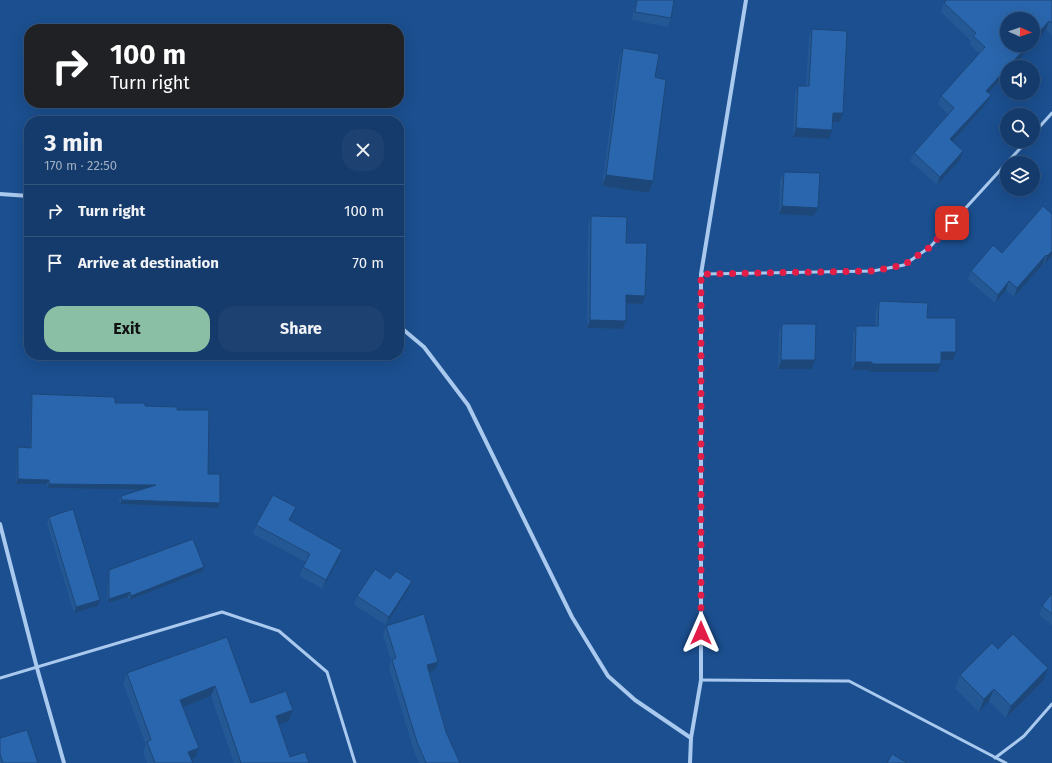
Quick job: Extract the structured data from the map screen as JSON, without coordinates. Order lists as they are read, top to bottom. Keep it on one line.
{"north":"right","page":{"turn":["100 m","Turn right"],"heading":["3 min","170 m · 22:50"],"list":[{"name":"Turn right","value":"100 m"},{"name":"Arrive at destination","value":"70 m"}],"buttons":["Exit","Share"]}}
